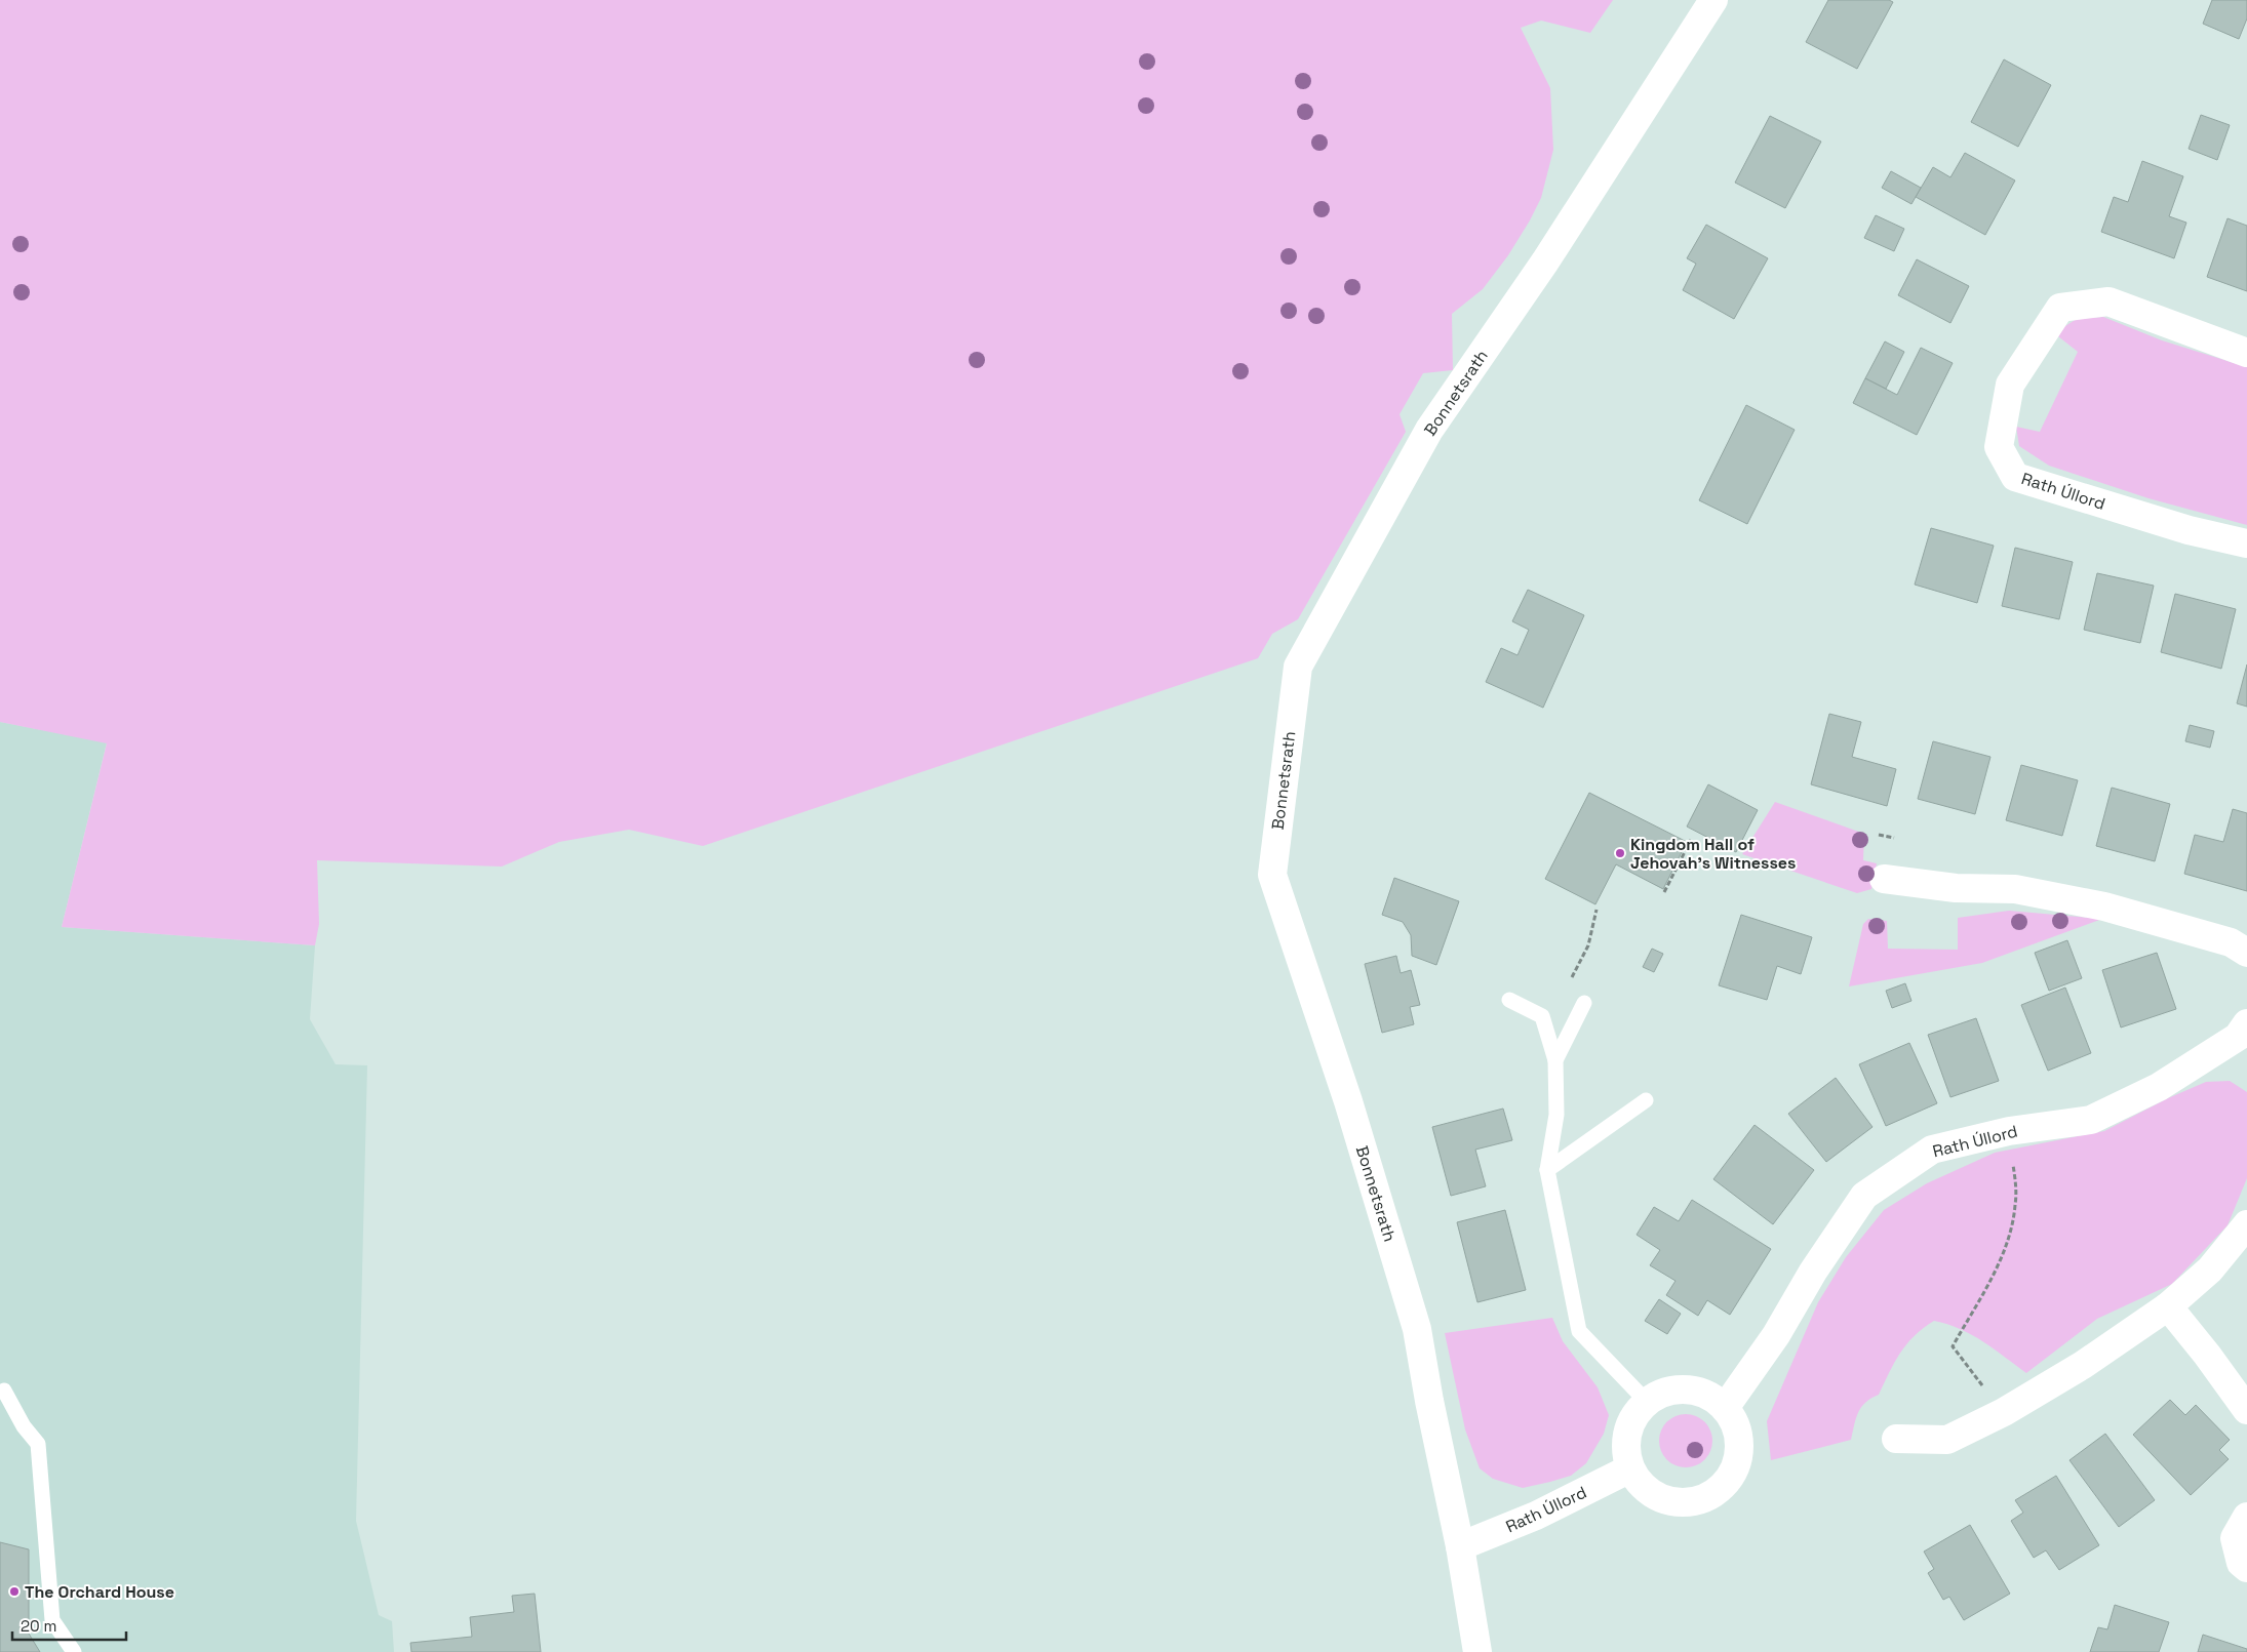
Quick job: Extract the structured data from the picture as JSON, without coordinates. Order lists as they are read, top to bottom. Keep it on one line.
{"streets":{"street":["Bonnetsrath","Rath Úllord"]},"crossings":[["Bonnetsrath","Rath Úllord"]],"places":["Kingdom Hall of Jehovah's Witnesses","The Orchard House"],"scale_bar":"20 m"}
